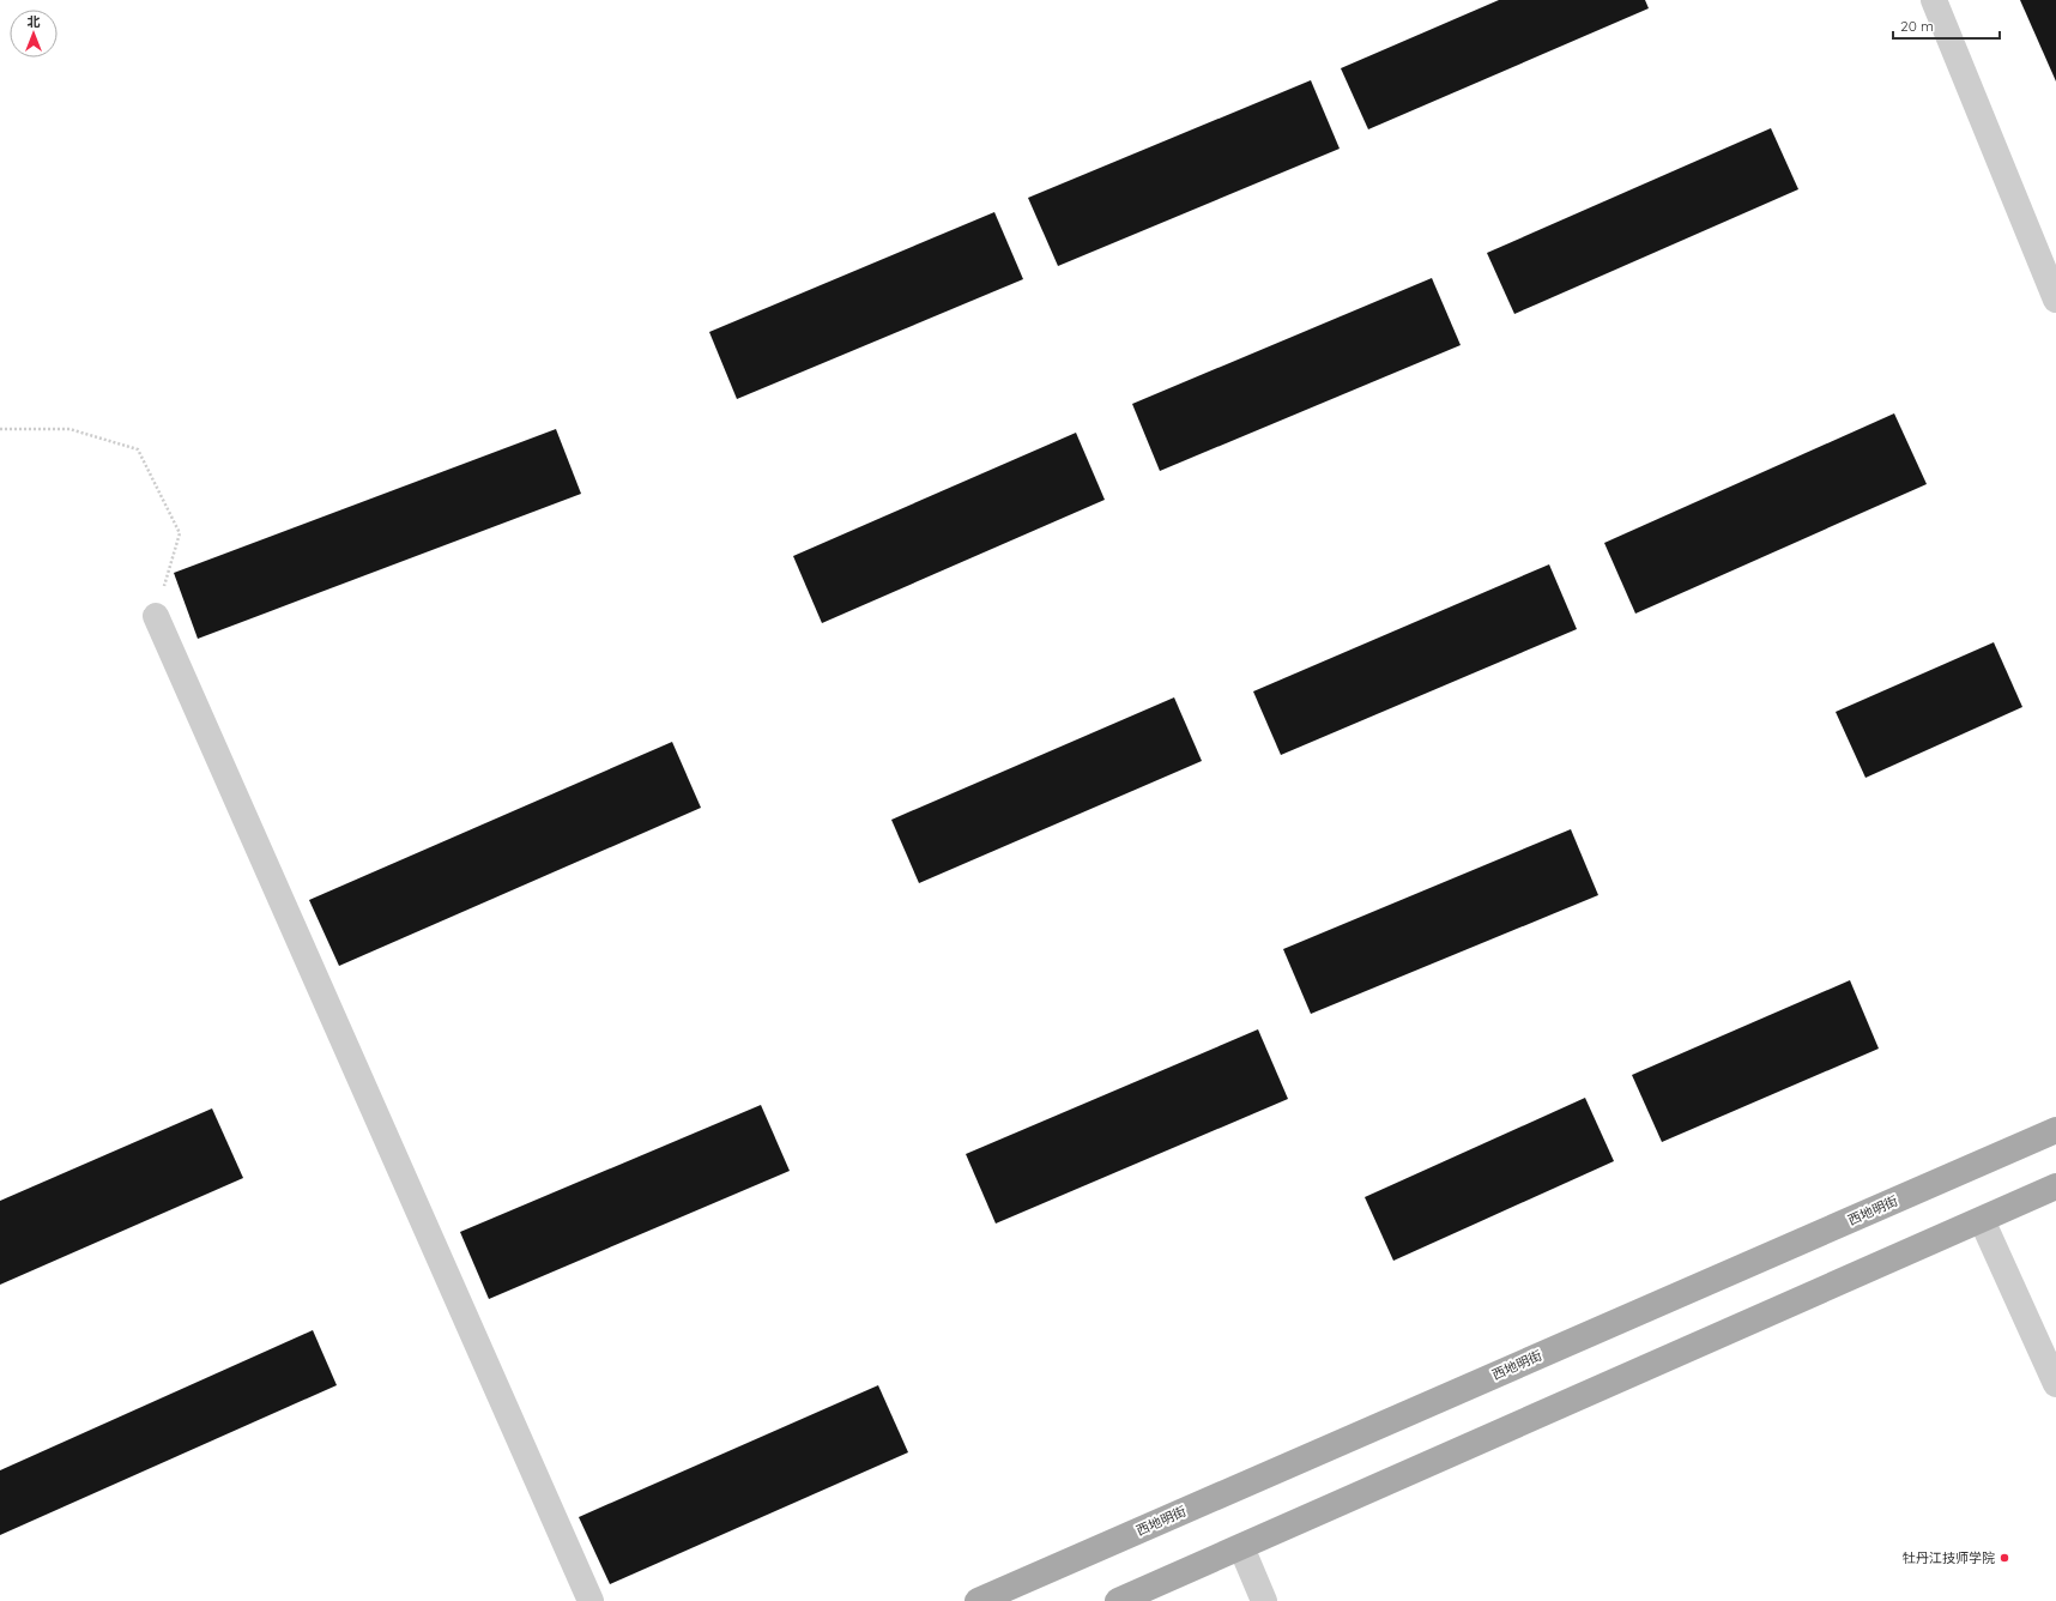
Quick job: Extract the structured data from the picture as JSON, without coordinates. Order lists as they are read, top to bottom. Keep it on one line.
{"streets":{"main road":["西地明街"]},"places":["牡丹江技师学院"],"scale_bar":"20 m","north":"top"}
